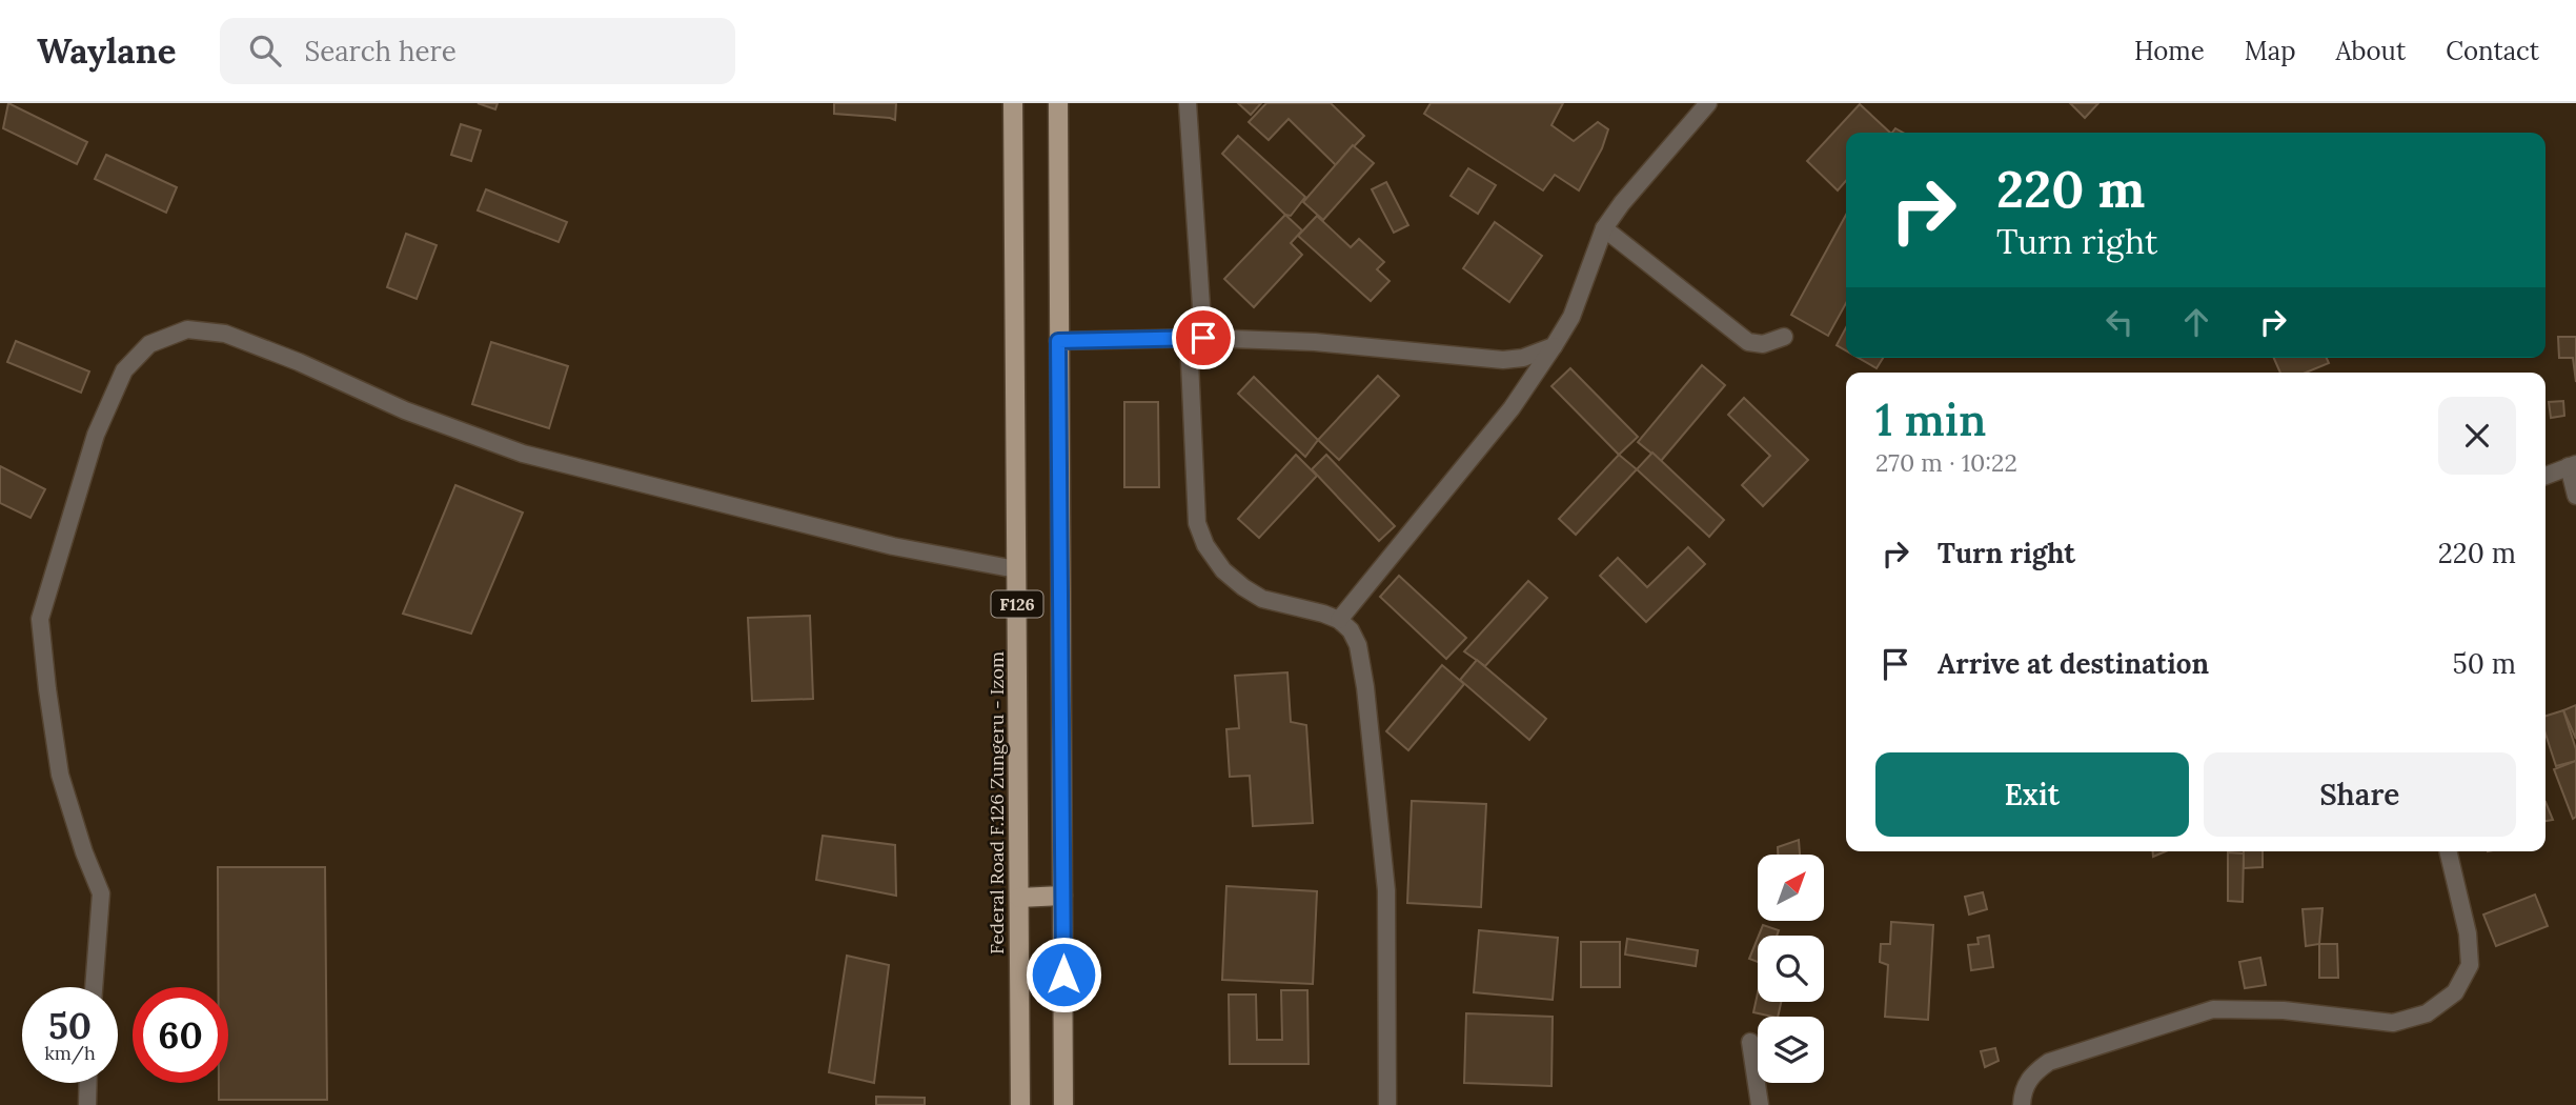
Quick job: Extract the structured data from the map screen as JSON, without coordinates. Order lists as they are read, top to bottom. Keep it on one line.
{"streets":{"main road":["F126","Federal Road F.126 Zungeru - Izom"]},"north":"top right","page":{"header":"Waylane","search":"Search here","nav":["Home","Map","About","Contact"],"turn":["220 m","Turn right"],"heading":["1 min","270 m · 10:22"],"list":[{"name":"Turn right","value":"220 m"},{"name":"Arrive at destination","value":"50 m"}],"buttons":["Exit","Share"],"speed":"50 km/h","limit":"60"}}
